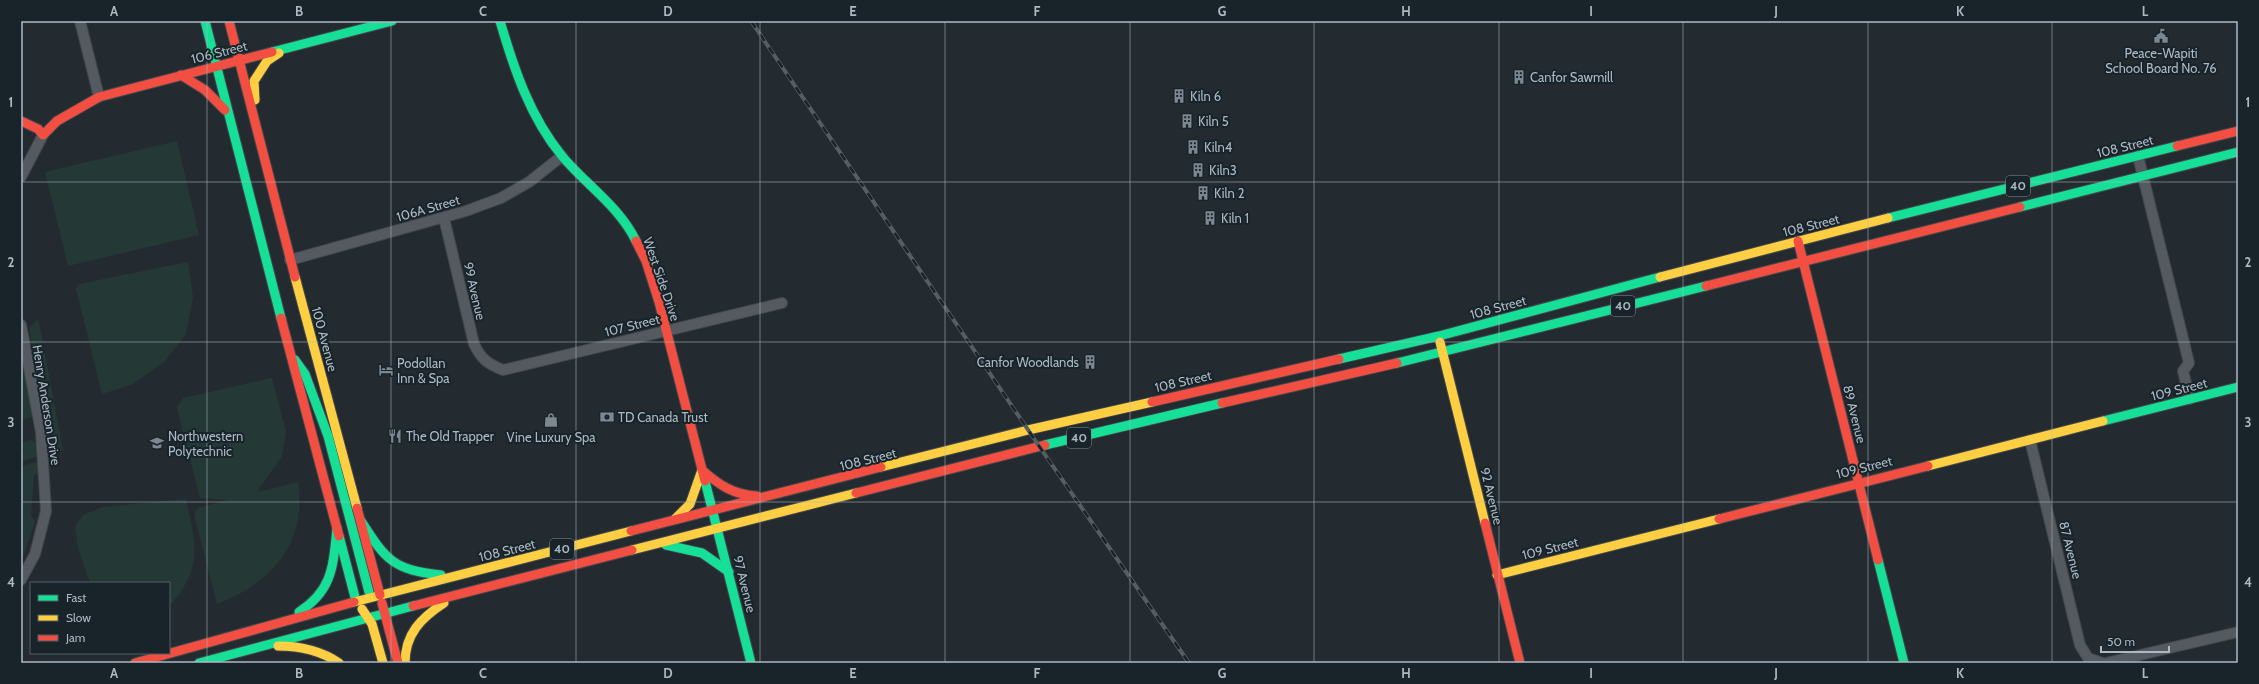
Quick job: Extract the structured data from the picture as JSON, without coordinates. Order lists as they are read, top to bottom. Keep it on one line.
{"streets":{"main road":["106 Street","108 Street","40","West Side Drive","100 Avenue","109 Street","89 Avenue","92 Avenue","97 Avenue"],"street":["106A Street","99 Avenue","107 Street","Henry Anderson Drive","87 Avenue"]},"crossings":[["106 Street","100 Avenue"],["108 Street","West Side Drive"],["108 Street","100 Avenue"],["108 Street","89 Avenue"],["108 Street","92 Avenue"],["108 Street","97 Avenue"],["40","100 Avenue"],["40","89 Avenue"],["40","92 Avenue"],["40","97 Avenue"],["106A Street","West Side Drive"],["106A Street","99 Avenue"],["106A Street","100 Avenue"],["West Side Drive","107 Street"],["West Side Drive","97 Avenue"],["99 Avenue","107 Street"],["109 Street","89 Avenue"],["109 Street","92 Avenue"],["109 Street","87 Avenue"]],"places":{"public building":["Peace-Wapiti School Board No. 76"],"building":["Canfor Sawmill","Kiln 6","Kiln 5","Kiln4","Kiln3","Kiln 2","Kiln 1","Canfor Woodlands"],"hotel":["Podollan Inn & Spa"],"bank":["TD Canada Trust"],"shop":["Vine Luxury Spa"],"restaurant":["The Old Trapper"],"school or university":["Northwestern Polytechnic"]},"legend":["Fast","Slow","Jam"],"scale_bar":"50 m","grid":{"columns":["A","B","C","D","E","F","G","H","I","J","K","L"],"rows":["1","2","3","4"]}}
